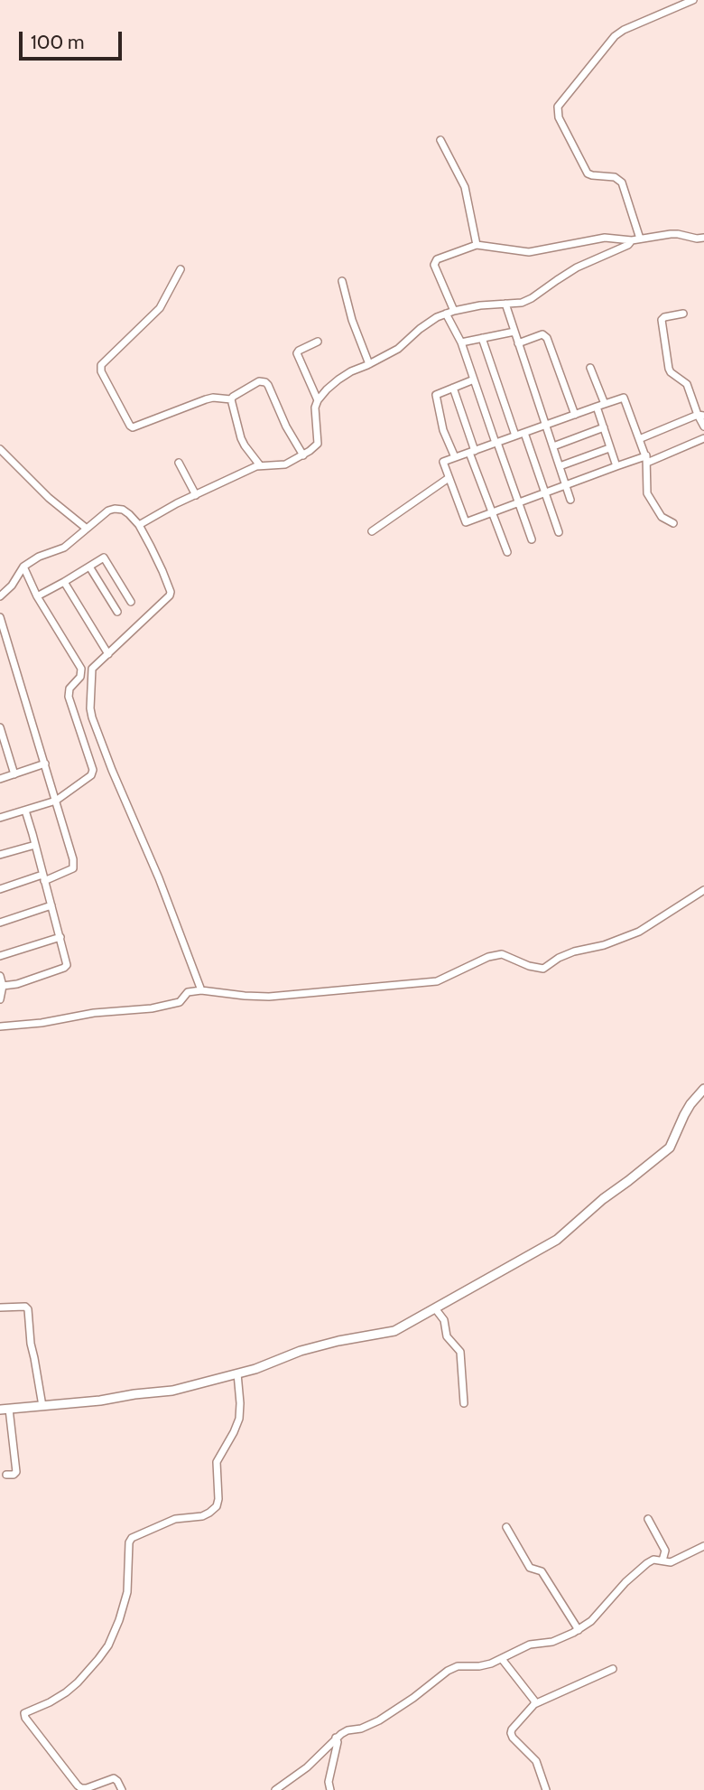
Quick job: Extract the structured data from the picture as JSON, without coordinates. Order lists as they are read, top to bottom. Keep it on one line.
{"scale_bar":"100 m"}
